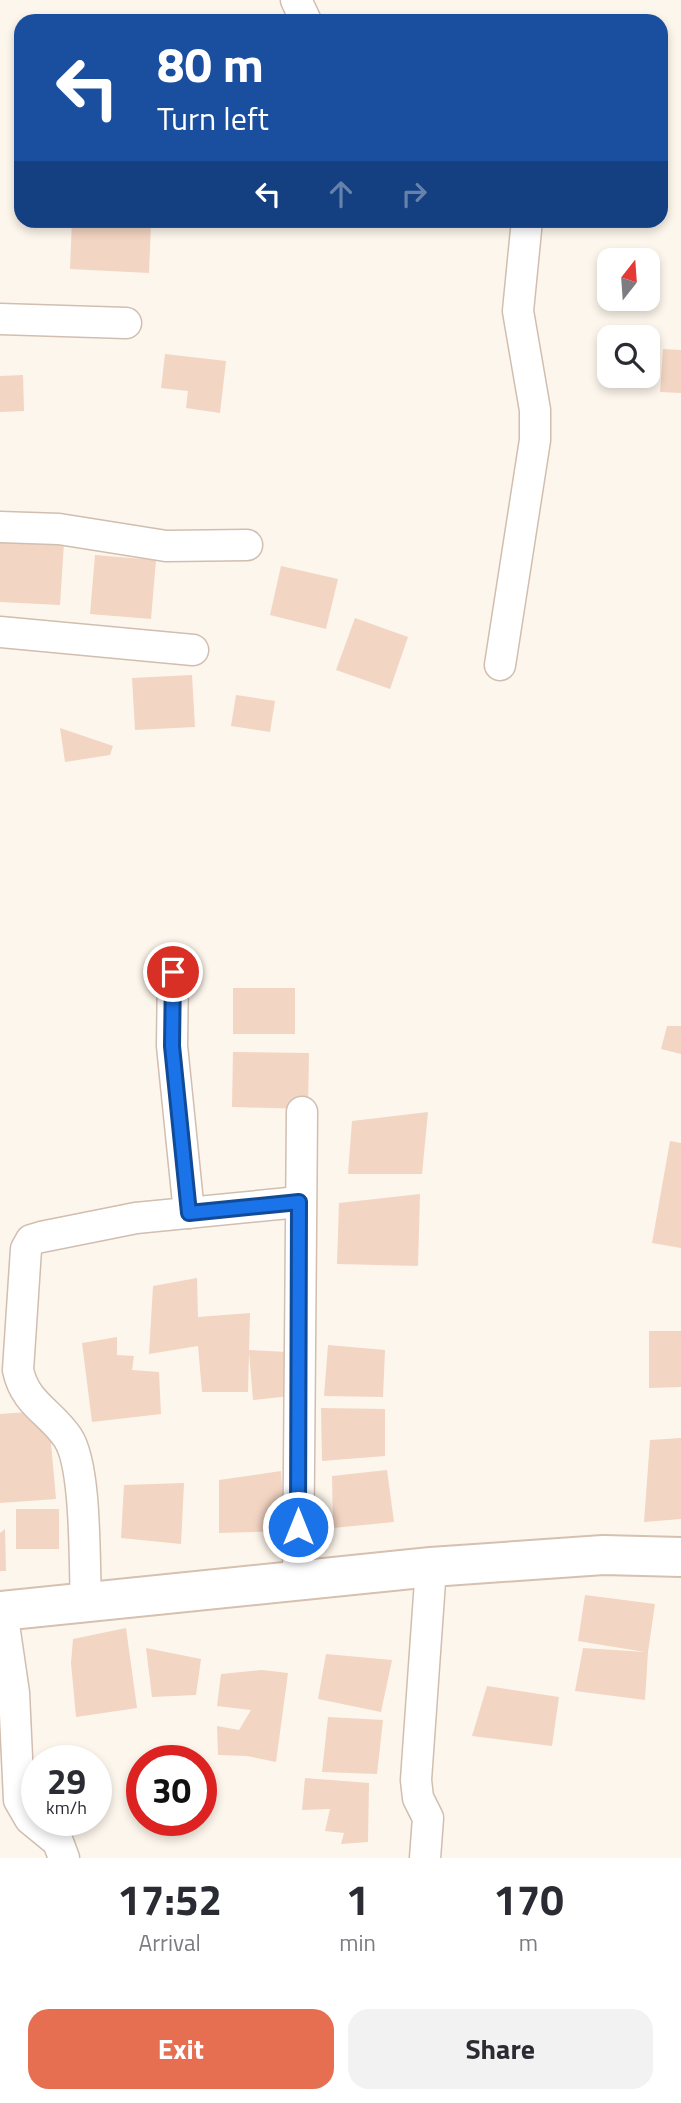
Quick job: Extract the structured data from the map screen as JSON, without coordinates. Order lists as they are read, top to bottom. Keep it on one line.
{"north":"top","page":{"turn":["80 m","Turn left"],"speed":"29 km/h","limit":"30","eta":["17:52","Arrival","1","min","170","m"],"buttons":["Exit","Share"]}}
